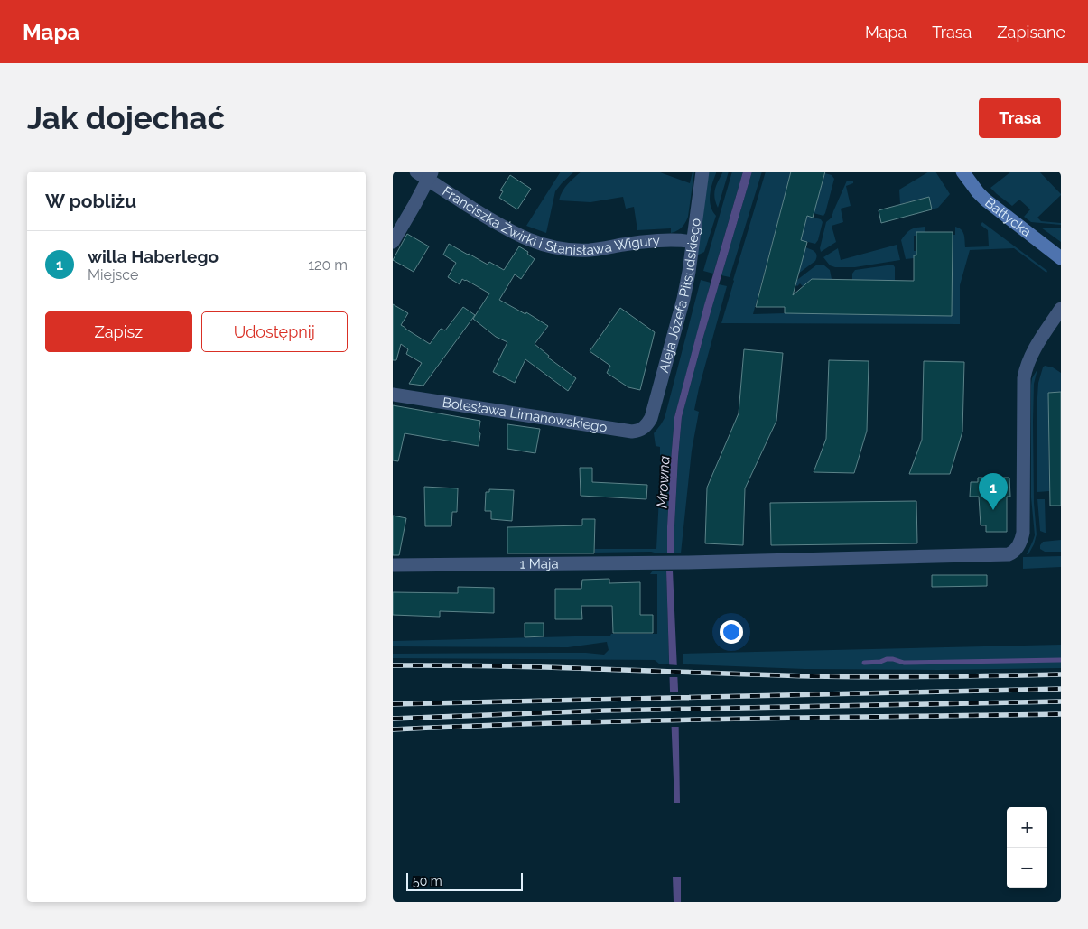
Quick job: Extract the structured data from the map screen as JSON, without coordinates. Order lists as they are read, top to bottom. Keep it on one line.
{"streets":{"street":["Franciszka Żwirki i Stanisława Wigury","Bałtycka","Aleja Józefa Piłsudskiego","Bolesława Limanowskiego","1 Maja"]},"crossings":[["Franciszka Żwirki i Stanisława Wigury","Aleja Józefa Piłsudskiego"],["Aleja Józefa Piłsudskiego","Bolesława Limanowskiego"]],"water":["Mrowna"],"scale_bar":"50 m","page":{"header":"Mapa","nav":["Mapa","Trasa","Zapisane"],"buttons":["Trasa",["Zapisz","Udostępnij"]],"title":"Jak dojechać","heading":"W pobliżu","list":[{"mark":"1","name":"willa Haberlego","note":"Miejsce","value":"120 m"}],"pins":"1","map_buttons":["+","−"],"scale":"50 m"}}
